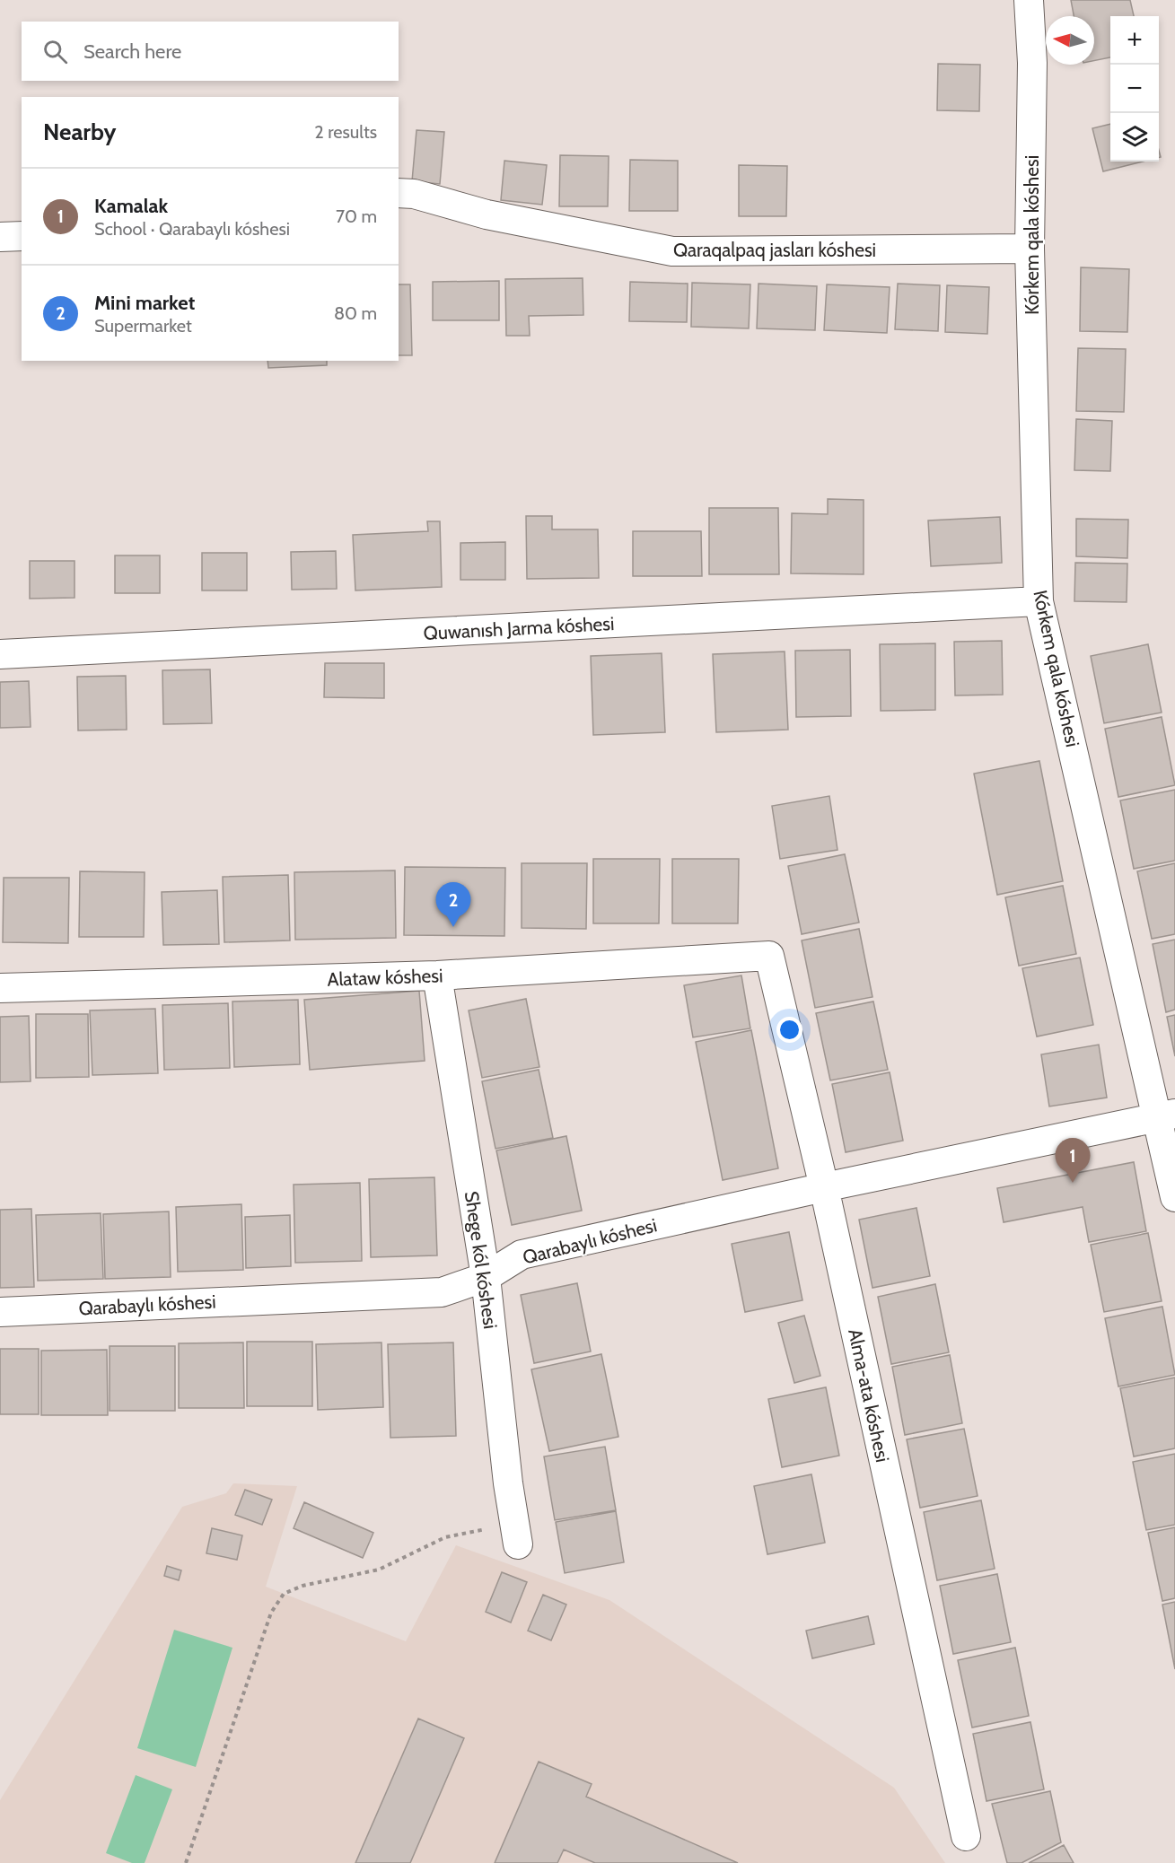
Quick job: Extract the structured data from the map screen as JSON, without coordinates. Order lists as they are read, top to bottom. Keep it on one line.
{"streets":{"street":["Kórkem qala kóshesi","Qaraqalpaq jasları kóshesi","Quwanısh Jarma kóshesi","Alataw kóshesi","Qarabaylı kóshesi","Shege kól kóshesi","Alma-ata kóshesi"]},"crossings":[["Kórkem qala kóshesi","Qaraqalpaq jasları kóshesi"],["Kórkem qala kóshesi","Quwanısh Jarma kóshesi"],["Kórkem qala kóshesi","Qarabaylı kóshesi"],["Alataw kóshesi","Shege kól kóshesi"],["Alataw kóshesi","Alma-ata kóshesi"],["Qarabaylı kóshesi","Shege kól kóshesi"],["Qarabaylı kóshesi","Alma-ata kóshesi"]],"north":"left","page":{"map_buttons":["+","−"],"search":"Search here","heading":["Nearby","2 results"],"list":[{"mark":"1","name":"Kamalak","note":"School · Qarabaylı kóshesi","value":"70 m"},{"mark":"2","name":"Mini market","note":"Supermarket","value":"80 m"}],"pins":["2","1"]}}
